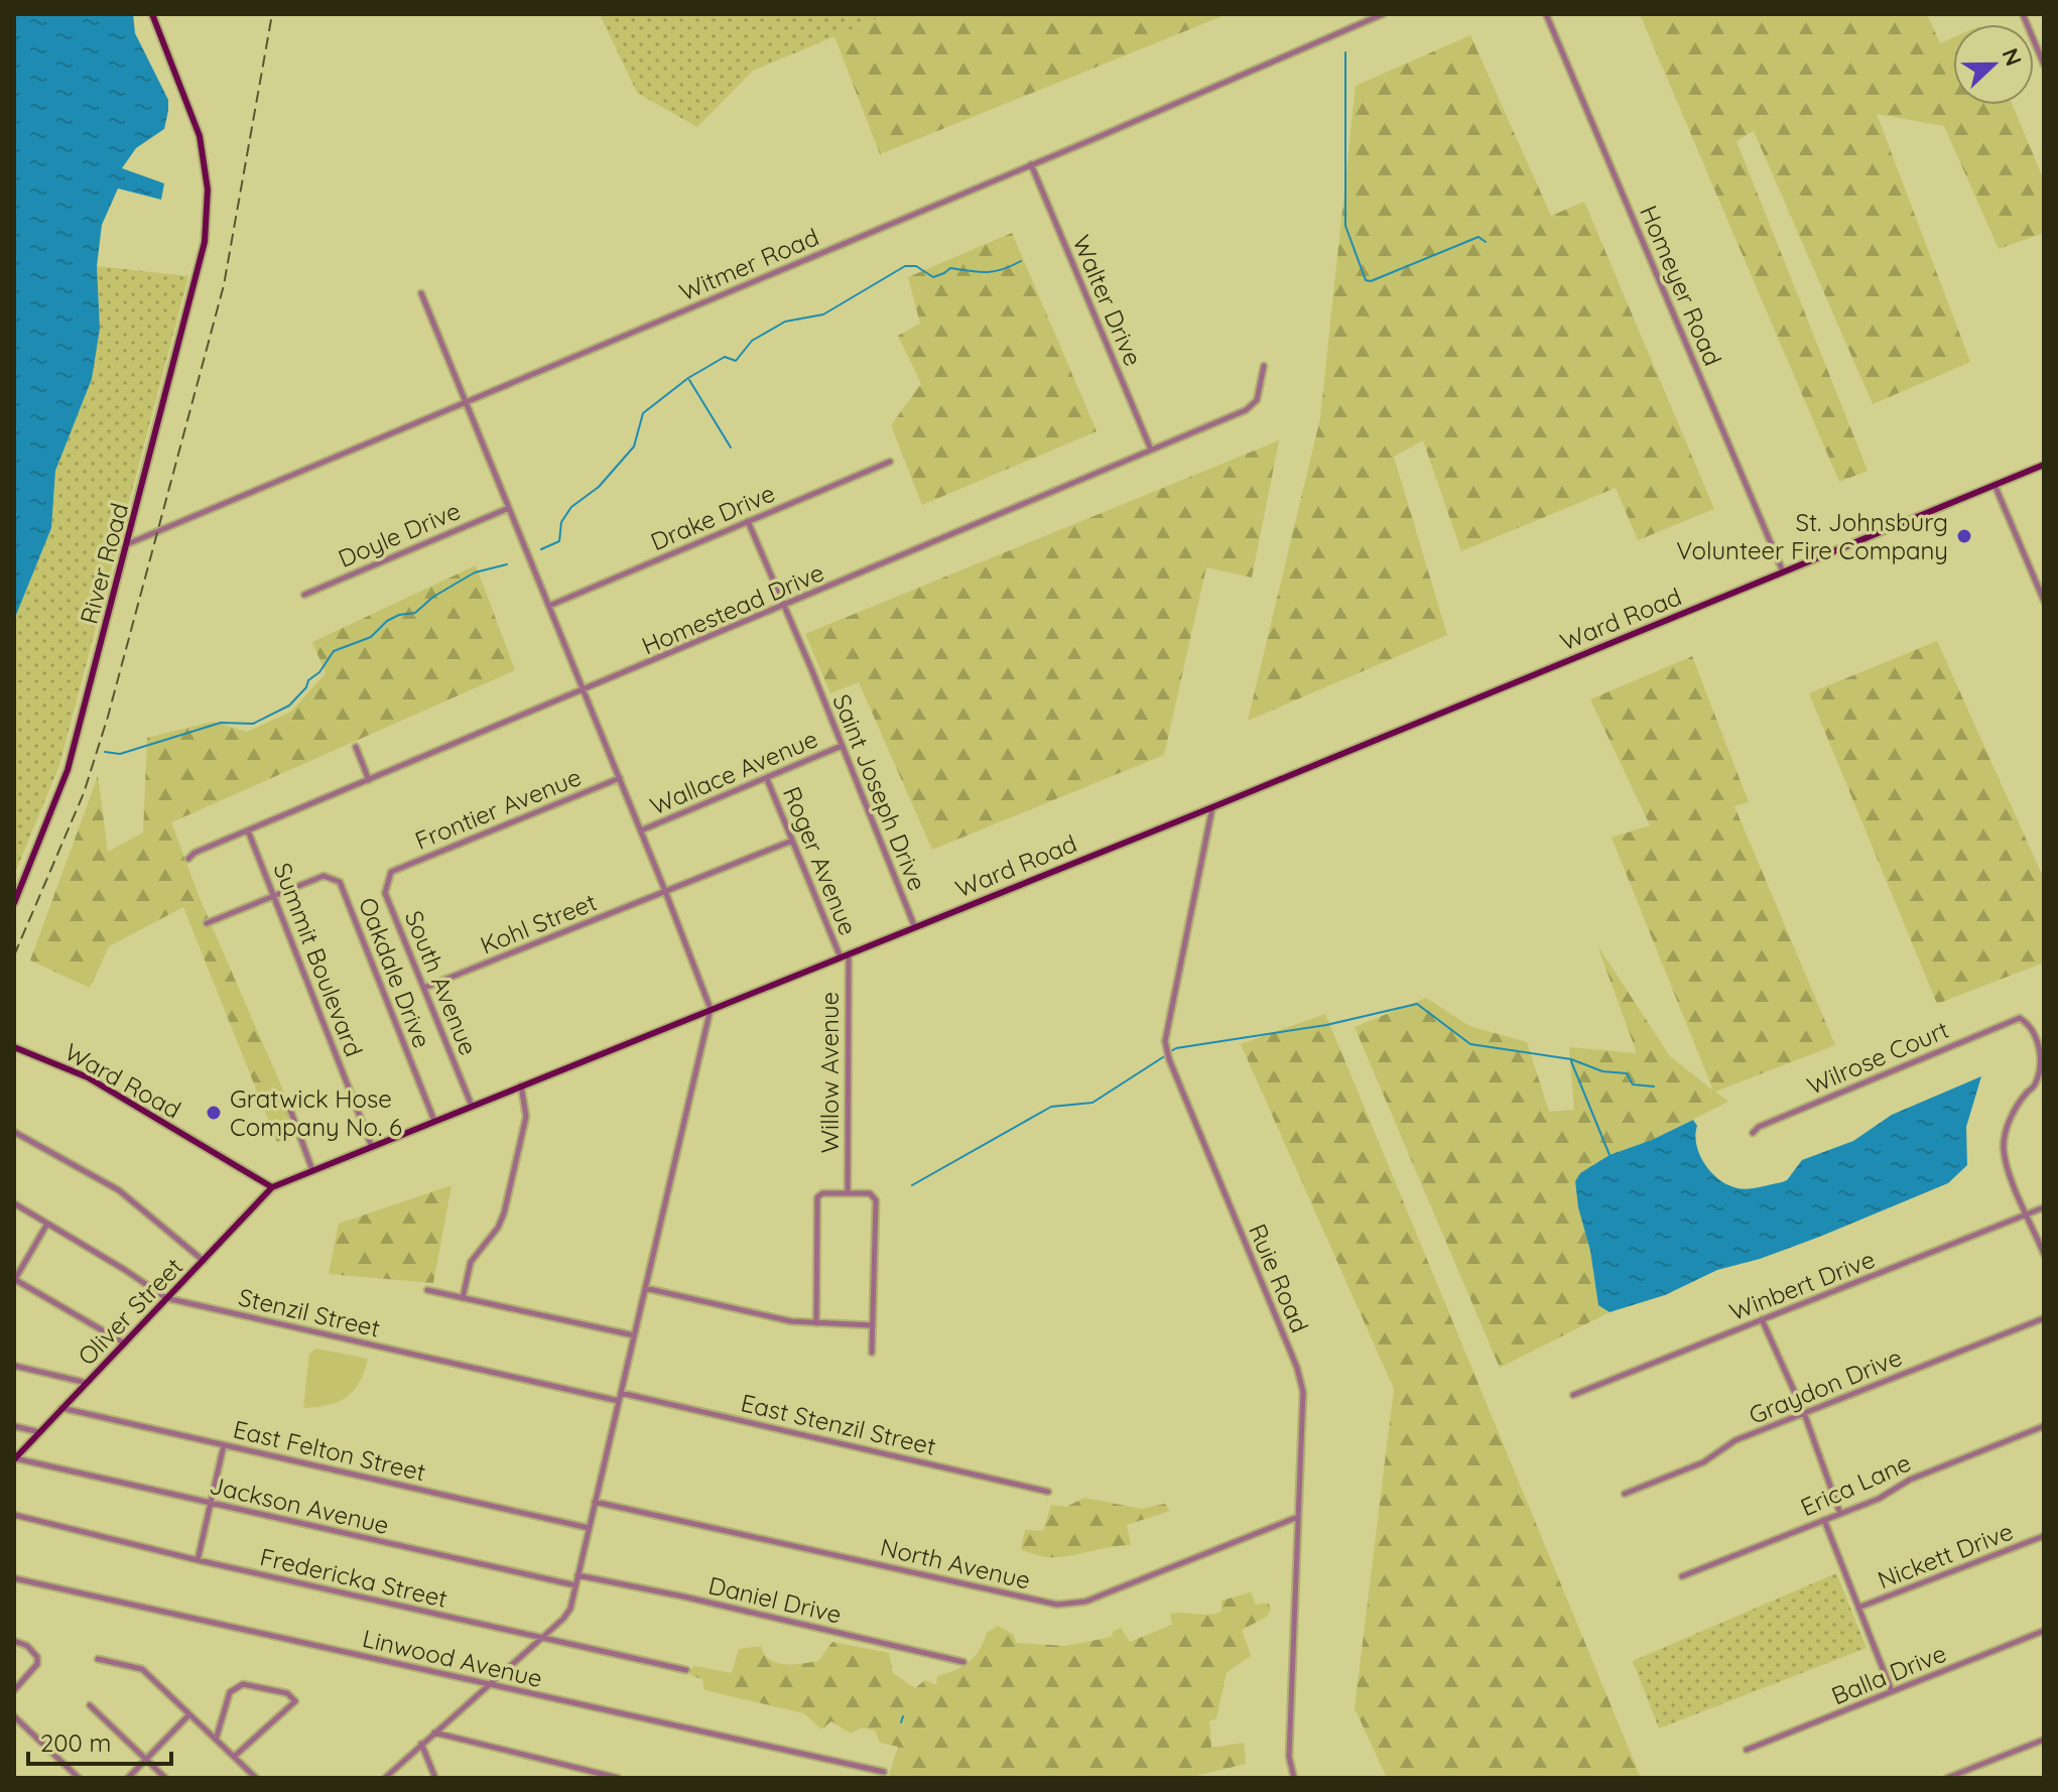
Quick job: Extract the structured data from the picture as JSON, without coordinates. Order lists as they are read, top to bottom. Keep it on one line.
{"streets":{"main road":["River Road","Ward Road","Oliver Street"],"street":["Witmer Road","Homeyer Road","Walter Drive","Drake Drive","Doyle Drive","Homestead Drive","Wallace Avenue","Saint Joseph Drive","Frontier Avenue","Roger Avenue","Kohl Street","Summit Boulevard","Oakdale Drive","South Avenue","Wilrose Court","Willow Avenue","Ruie Road","Winbert Drive","Stenzil Street","Graydon Drive","East Stenzil Street","East Felton Street","Erica Lane","Jackson Avenue","Nickett Drive","North Avenue","Fredericka Street","Daniel Drive","Linwood Avenue","Balla Drive"]},"crossings":[["Witmer Road","Walter Drive"],["Witmer Road","River Road"],["Homeyer Road","Ward Road"],["Walter Drive","Homestead Drive"],["Drake Drive","Saint Joseph Drive"],["Homestead Drive","Saint Joseph Drive"],["Homestead Drive","Summit Boulevard"],["Ward Road","Saint Joseph Drive"],["Ward Road","Roger Avenue"],["Ward Road","Summit Boulevard"],["Ward Road","Oakdale Drive"],["Ward Road","South Avenue"],["Ward Road","Willow Avenue"],["Ward Road","Ruie Road"],["Ward Road","Oliver Street"],["Wallace Avenue","Saint Joseph Drive"],["Wallace Avenue","Roger Avenue"],["Frontier Avenue","South Avenue"],["Roger Avenue","Kohl Street"],["Kohl Street","South Avenue"],["Summit Boulevard","Oakdale Drive"],["Ruie Road","North Avenue"],["Oliver Street","Stenzil Street"],["Oliver Street","East Felton Street"],["Oliver Street","Jackson Avenue"]],"places":["St. Johnsburg Volunteer Fire Company","Gratwick Hose Company No. 6"],"scale_bar":"200 m","north":"right"}
